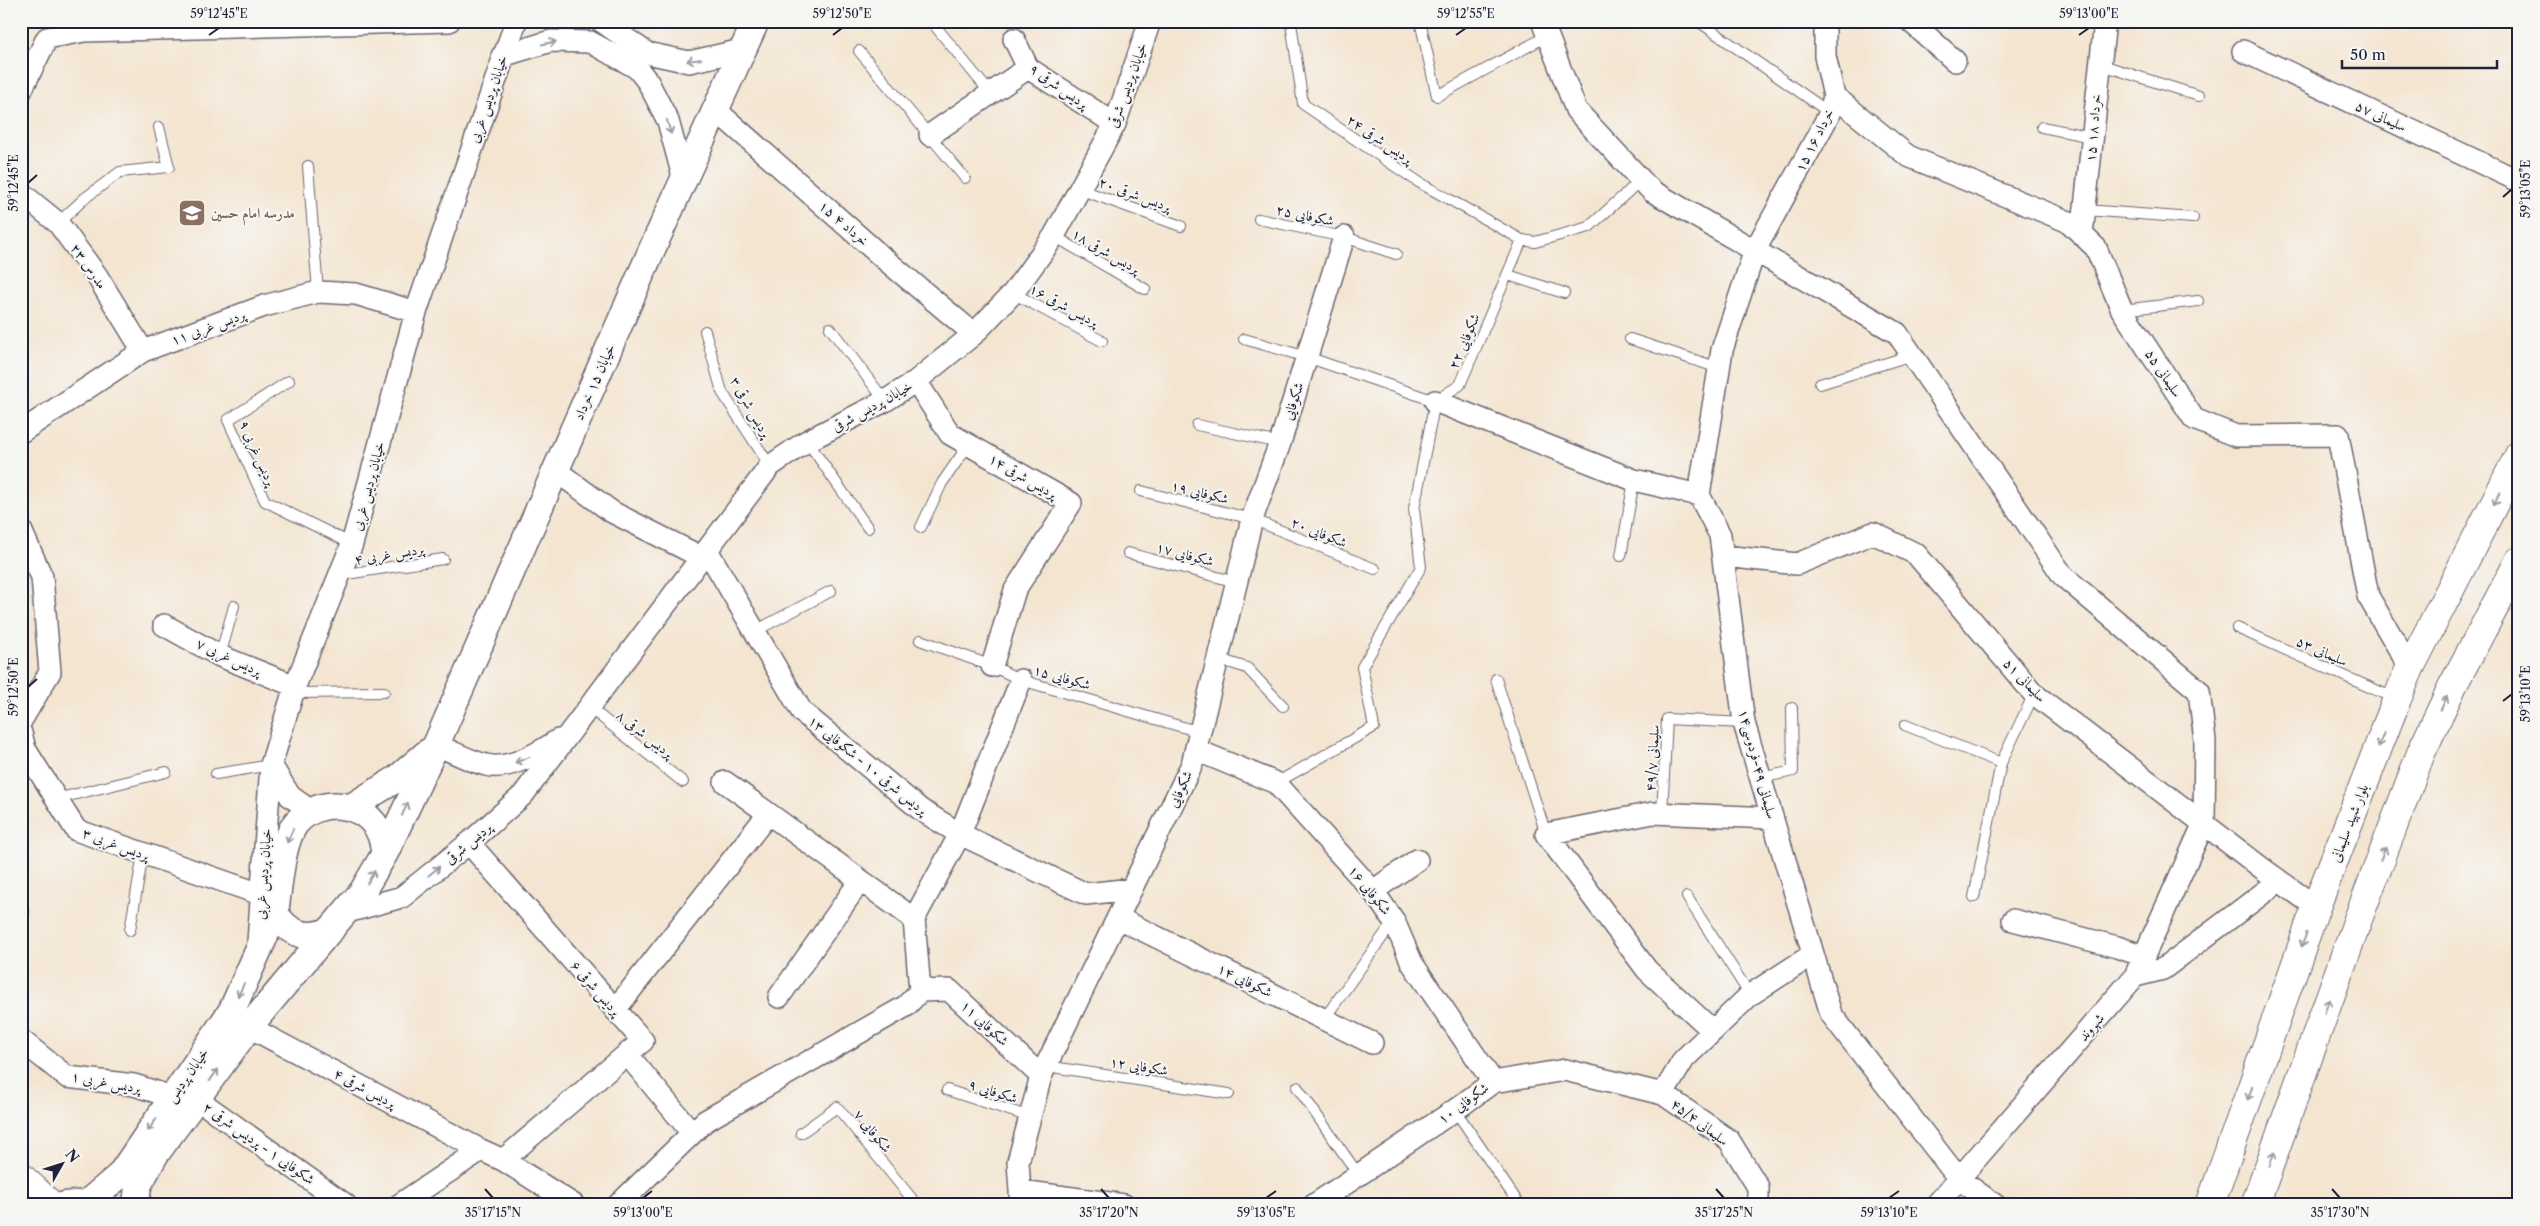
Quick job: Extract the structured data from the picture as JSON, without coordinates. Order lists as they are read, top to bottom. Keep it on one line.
{"streets":{"main road":["بلوار شهید سلیمانی"],"street":["خیابان پردیس شرقی","پردیس شرقی ۹","خیابان پردیس غربی","سلیمانی ۵۷","۱۵ خرداد ۱۸","۱۵ خرداد ۱۶","۱۵ خرداد ۴","مدرس ۲۳","پردیس غربی ۱۱","سلیمانی ۵۵","خیابان ۱۵ خرداد","شکوفایی","پردیس شرقی ۱۴","پردیس غربی ۷","سلیمانی ۵۱","سلیمانی ۴۹-فردوسی۱۴","پردیس شرقی ۱۰ - شکوفایی ۱۳","پردیس شرقی","پردیس غربی ۳","شکوفایی ۱۶","شکوفایی ۱۴","پردیس شرقی ۶","شکوفایی ۱۱","شهروند","خیابان پردیس","پردیس غربی ۱","پردیس شرقی ۴","شکوفایی ۱۰","سلیمانی ۴۵/۴","شکوفایی ۱ - پردیس شرقی ۲"],"lane":["پردیس شرقی ۲۴","پردیس شرقی ۲۰","شکوفایی ۲۵","پردیس شرقی ۱۸","پردیس شرقی ۱۶","شکوفایی ۲۲","پردیس شرقی ۳","پردیس غربی ۹","شکوفایی ۱۹","شکوفایی ۲۰","پردیس غربی ۴","شکوفایی ۱۷","سلیمانی ۵۳","شکوفایی ۱۵","پردیس شرقی ۸","سلیمانی ۴۹/۷","شکوفایی ۱۲","شکوفایی ۹","شکوفایی ۷"]},"crossings":[["خیابان پردیس شرقی","پردیس شرقی ۹"],["خیابان پردیس شرقی","پردیس شرقی ۲۰"],["خیابان پردیس شرقی","۱۵ خرداد ۴"],["خیابان پردیس شرقی","پردیس شرقی ۱۸"],["خیابان پردیس شرقی","پردیس شرقی ۱۶"],["خیابان پردیس شرقی","پردیس شرقی ۳"],["خیابان پردیس شرقی","پردیس شرقی ۱۴"],["خیابان پردیس شرقی","پردیس شرقی ۸"],["خیابان پردیس شرقی","پردیس شرقی ۱۰ - شکوفایی ۱۳"],["خیابان پردیس شرقی","پردیس شرقی"],["خیابان پردیس غربی","پردیس غربی ۱۱"],["خیابان پردیس غربی","خیابان ۱۵ خرداد"],["خیابان پردیس غربی","پردیس غربی ۹"],["خیابان پردیس غربی","پردیس غربی ۴"],["خیابان پردیس غربی","پردیس غربی ۷"],["خیابان پردیس غربی","پردیس شرقی"],["خیابان پردیس غربی","پردیس غربی ۳"],["خیابان پردیس غربی","خیابان پردیس"],["۱۵ خرداد ۱۸","سلیمانی ۵۵"],["پردیس شرقی ۲۴","شکوفایی ۲۲"],["۱۵ خرداد ۱۶","سلیمانی ۵۵"],["شکوفایی ۲۵","شکوفایی"],["۱۵ خرداد ۴","خیابان ۱۵ خرداد"],["مدرس ۲۳","پردیس غربی ۱۱"],["سلیمانی ۵۵","بلوار شهید سلیمانی"],["خیابان ۱۵ خرداد","پردیس شرقی"],["خیابان ۱۵ خرداد","پردیس غربی ۳"],["خیابان ۱۵ خرداد","خیابان پردیس"],["شکوفایی","شکوفایی ۱۹"],["شکوفایی","شکوفایی ۲۰"],["شکوفایی","شکوفایی ۱۷"],["شکوفایی","شکوفایی ۱۵"],["شکوفایی","پردیس شرقی ۱۰ - شکوفایی ۱۳"],["شکوفایی","شکوفایی ۱۶"],["شکوفایی","شکوفایی ۱۴"],["شکوفایی","شکوفایی ۱۱"],["شکوفایی","شکوفایی ۱۲"],["شکوفایی","شکوفایی ۹"],["پردیس شرقی ۱۴","شکوفایی ۱۵"],["شکوفایی ۱۹","شکوفایی ۲۰"],["سلیمانی ۵۳","بلوار شهید سلیمانی"],["شکوفایی ۱۵","شکوفایی ۱۶"],["سلیمانی ۵۱","سلیمانی ۴۹-فردوسی۱۴"],["سلیمانی ۵۱","بلوار شهید سلیمانی"],["سلیمانی ۵۱","شهروند"],["سلیمانی ۴۹/۷","سلیمانی ۴۹-فردوسی۱۴"],["سلیمانی ۴۹-فردوسی۱۴","شهروند"],["پردیس شرقی","پردیس غربی ۳"],["پردیس شرقی","پردیس شرقی ۶"],["پردیس شرقی","خیابان پردیس"],["پردیس غربی ۳","خیابان پردیس"],["شکوفایی ۱۶","شکوفایی ۱۰"],["شکوفایی ۱۱","شکوفایی ۱۲"],["خیابان پردیس","پردیس غربی ۱"],["خیابان پردیس","پردیس شرقی ۴"],["خیابان پردیس","شکوفایی ۱ - پردیس شرقی ۲"],["پردیس غربی ۱","شکوفایی ۱ - پردیس شرقی ۲"],["شکوفایی ۱۰","سلیمانی ۴۵/۴"]],"places":{"school or university":["مدرسه امام حسین"]},"scale_bar":"50 m","north":"top right","coordinates":["59°12'45\"E","59°12'50\"E","59°12'55\"E","59°13'00\"E","59°13'05\"E","59°13'10\"E","35°17'15\"N","35°17'20\"N","35°17'25\"N","35°17'30\"N"]}
